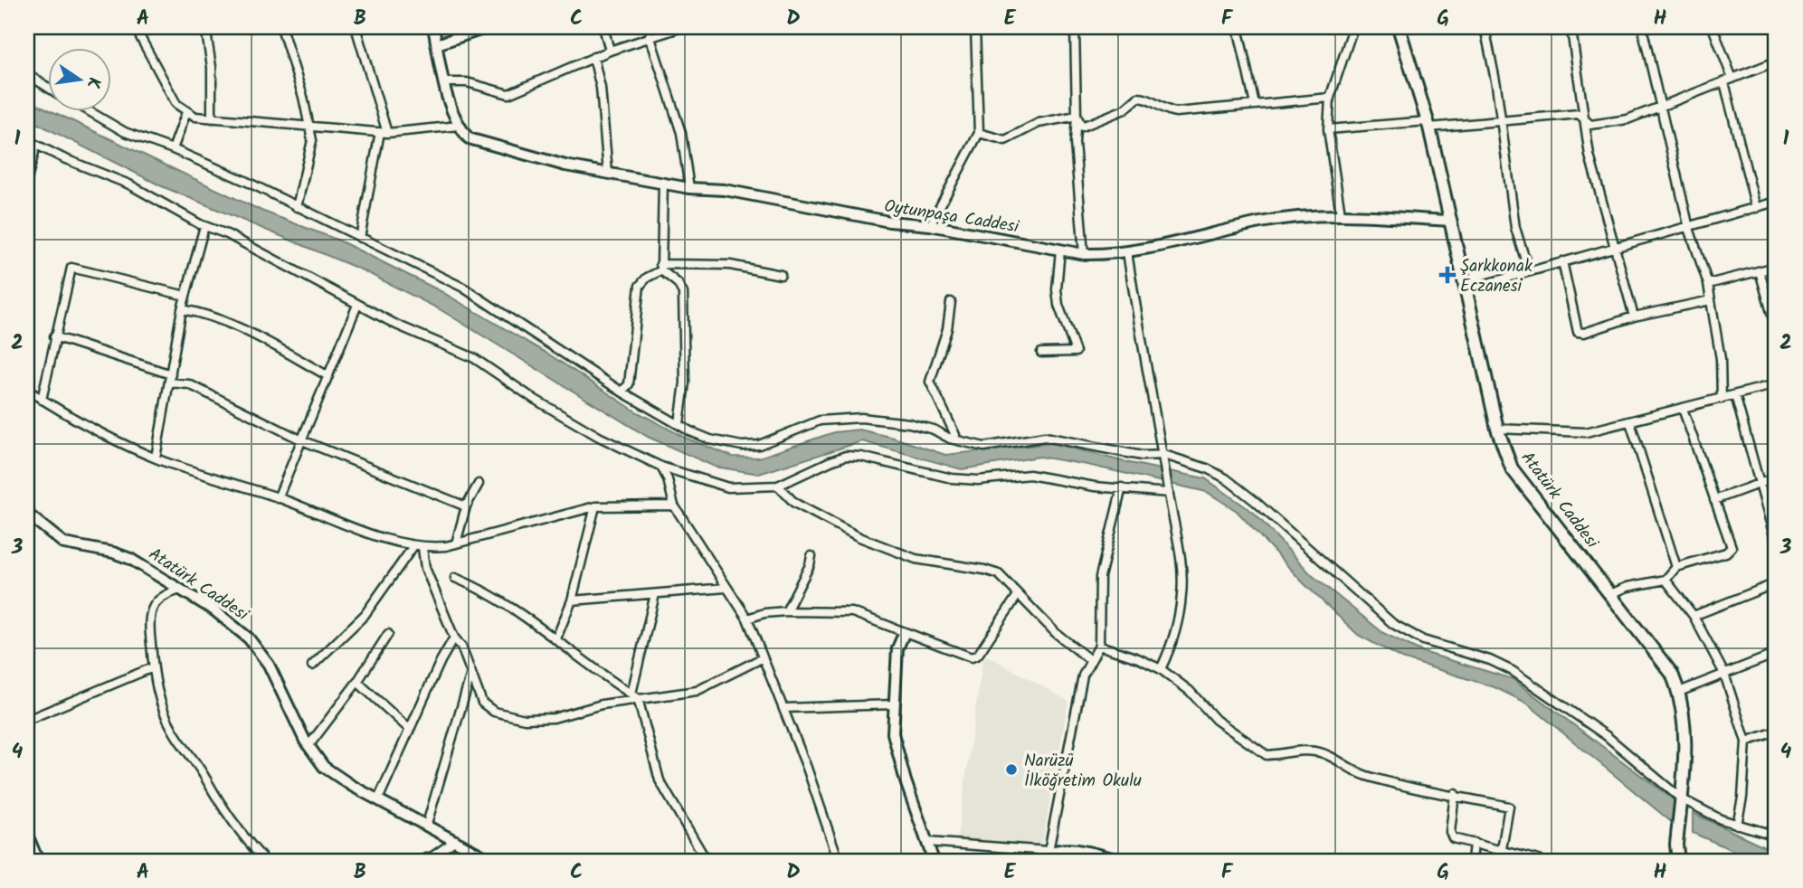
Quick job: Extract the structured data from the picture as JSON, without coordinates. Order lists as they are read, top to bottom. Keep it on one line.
{"streets":{"main road":["Atatürk Caddesi"],"street":["Oytunpaşa Caddesi"]},"crossings":[["Oytunpaşa Caddesi","Atatürk Caddesi"]],"places":{"health":["Şarkkonak Eczanesi"],"other":["Narüzü İlköğretim Okulu"]},"north":"right","grid":{"columns":["A","B","C","D","E","F","G","H"],"rows":["1","2","3","4"]}}
